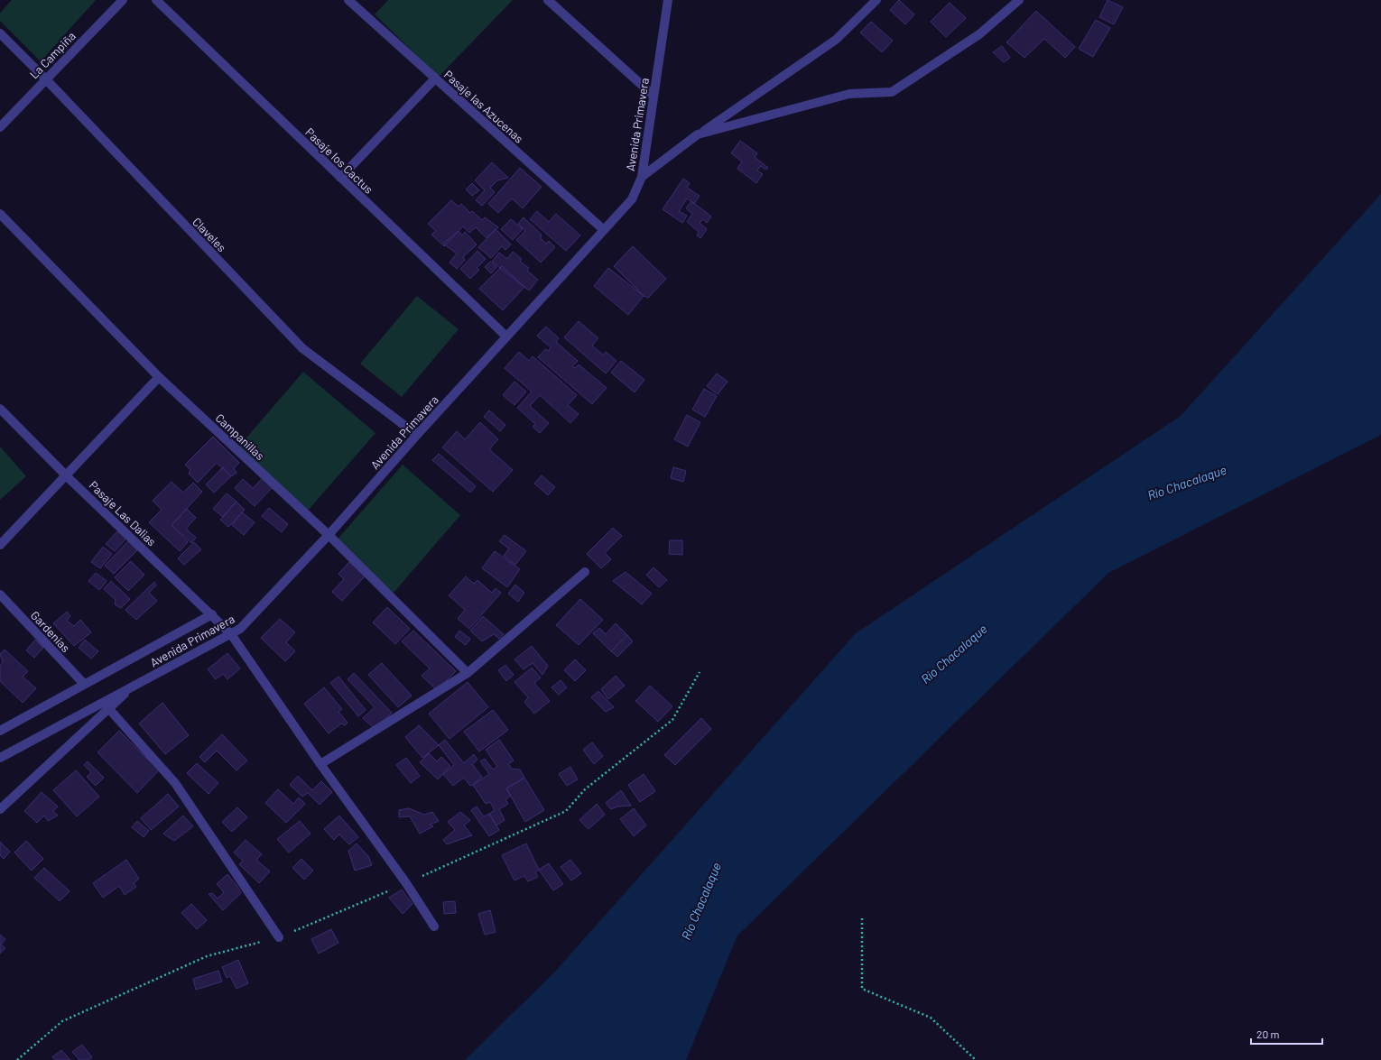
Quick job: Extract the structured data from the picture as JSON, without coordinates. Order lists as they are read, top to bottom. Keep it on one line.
{"streets":{"street":["La Campiña","Pasaje las Azucenas","Avenida Primavera","Pasaje los Cactus","Claveles","Campanillas","Pasaje Las Dalias","Gardenias"]},"crossings":[["La Campiña","Claveles"],["Pasaje las Azucenas","Avenida Primavera"],["Avenida Primavera","Pasaje los Cactus"],["Avenida Primavera","Claveles"],["Avenida Primavera","Campanillas"],["Avenida Primavera","Pasaje Las Dalias"]],"water":["Río Chacalaque"],"scale_bar":"20 m"}
